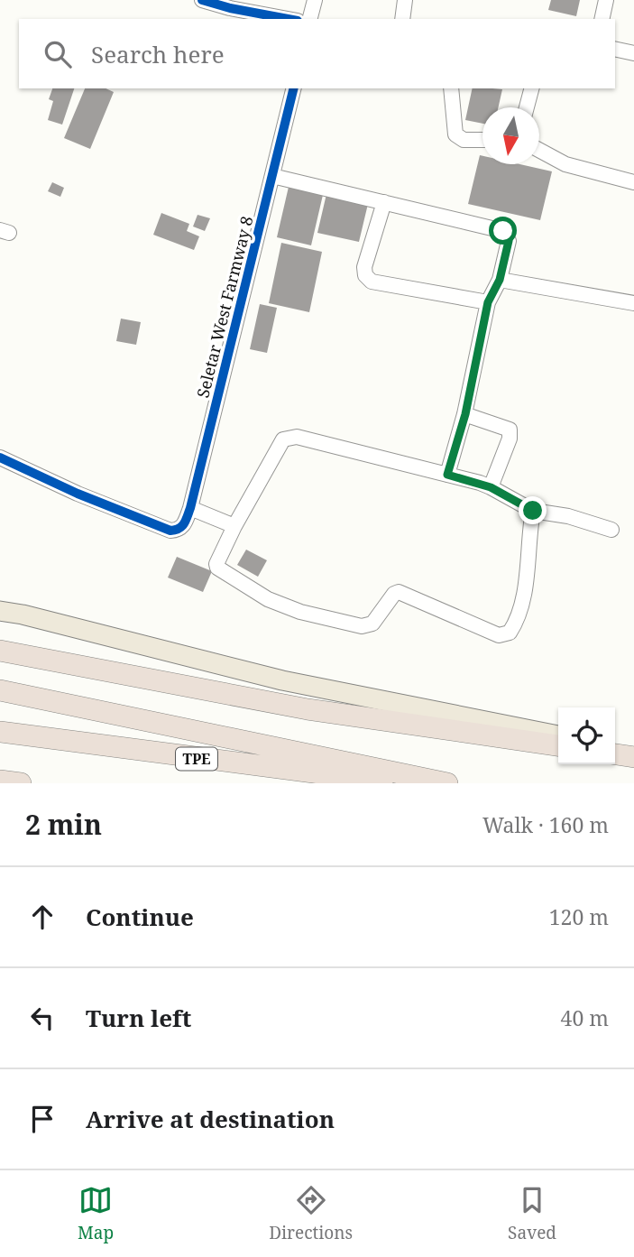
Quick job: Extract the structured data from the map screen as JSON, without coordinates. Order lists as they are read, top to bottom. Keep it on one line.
{"streets":{"highway":["TPE"],"street":["Seletar West Farmway 8"]},"north":"bottom","page":{"search":"Search here","heading":["2 min","Walk · 160 m"],"list":[["Continue","120 m"],["Turn left","40 m"],"Arrive at destination"],"nav":["Map","Directions","Saved"]}}
